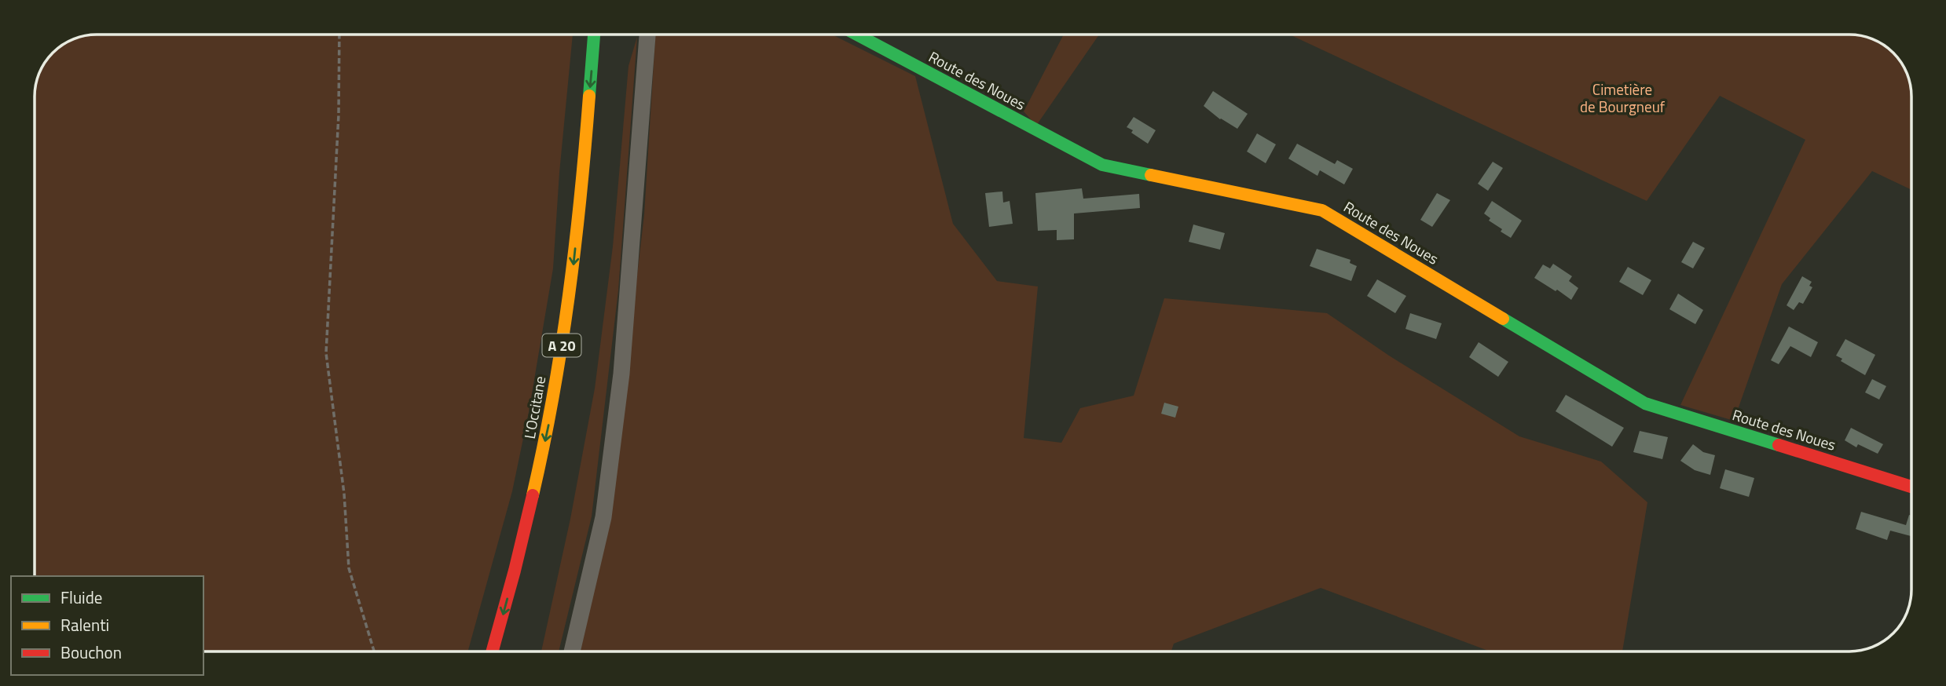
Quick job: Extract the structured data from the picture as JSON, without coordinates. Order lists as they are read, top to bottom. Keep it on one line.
{"streets":{"main road":["Route des Noues","A 20","L'Occitane"]},"one_way":["L'Occitane"],"parks":["Cimetière de Bourgneuf"],"legend":["Fluide","Ralenti","Bouchon"]}
